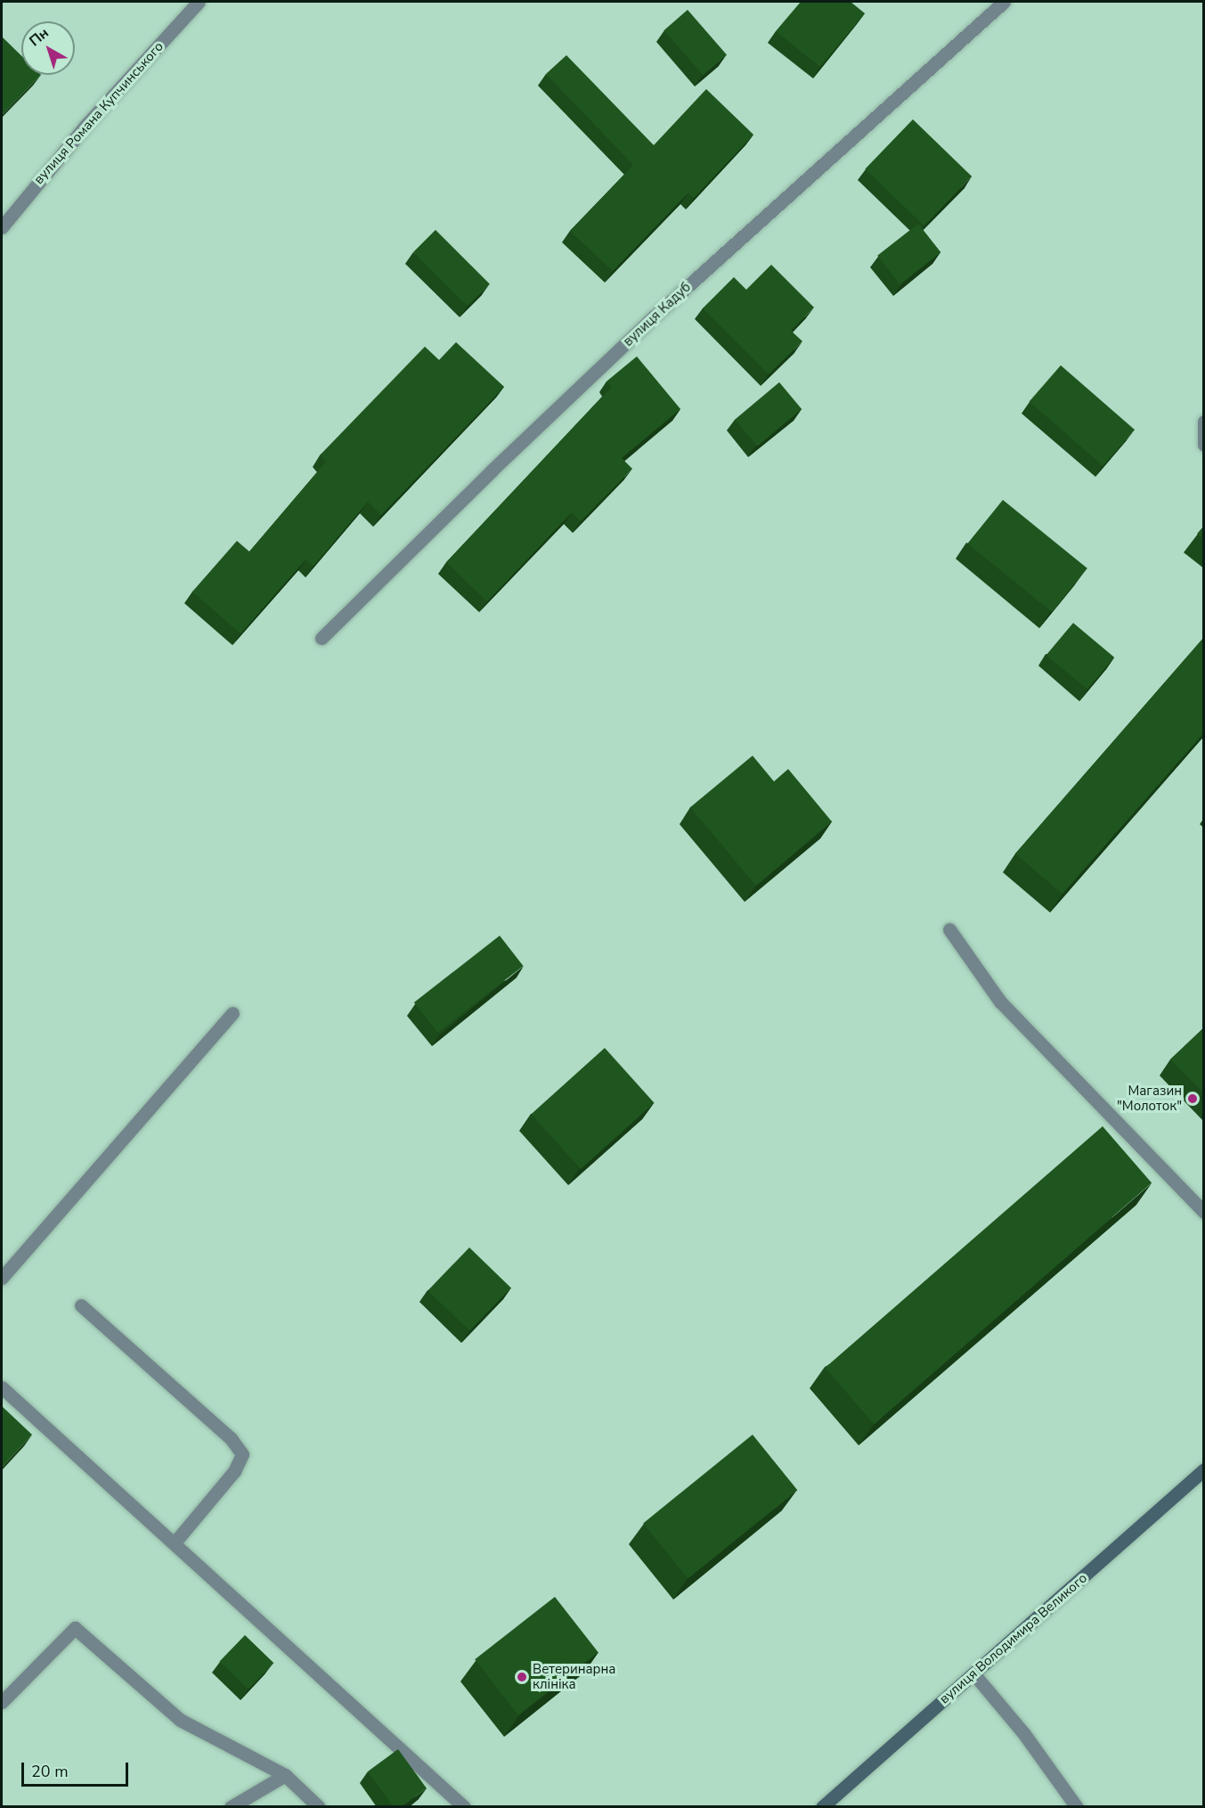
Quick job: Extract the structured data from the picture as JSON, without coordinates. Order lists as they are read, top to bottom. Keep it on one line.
{"streets":{"main road":["вулиця Володимира Великого"],"street":["вулиця Романа Купчинського","вулиця Кадуб"]},"places":["Магазин \"Молоток\"","Ветеринарна клініка"],"scale_bar":"20 m","north":"top left"}
